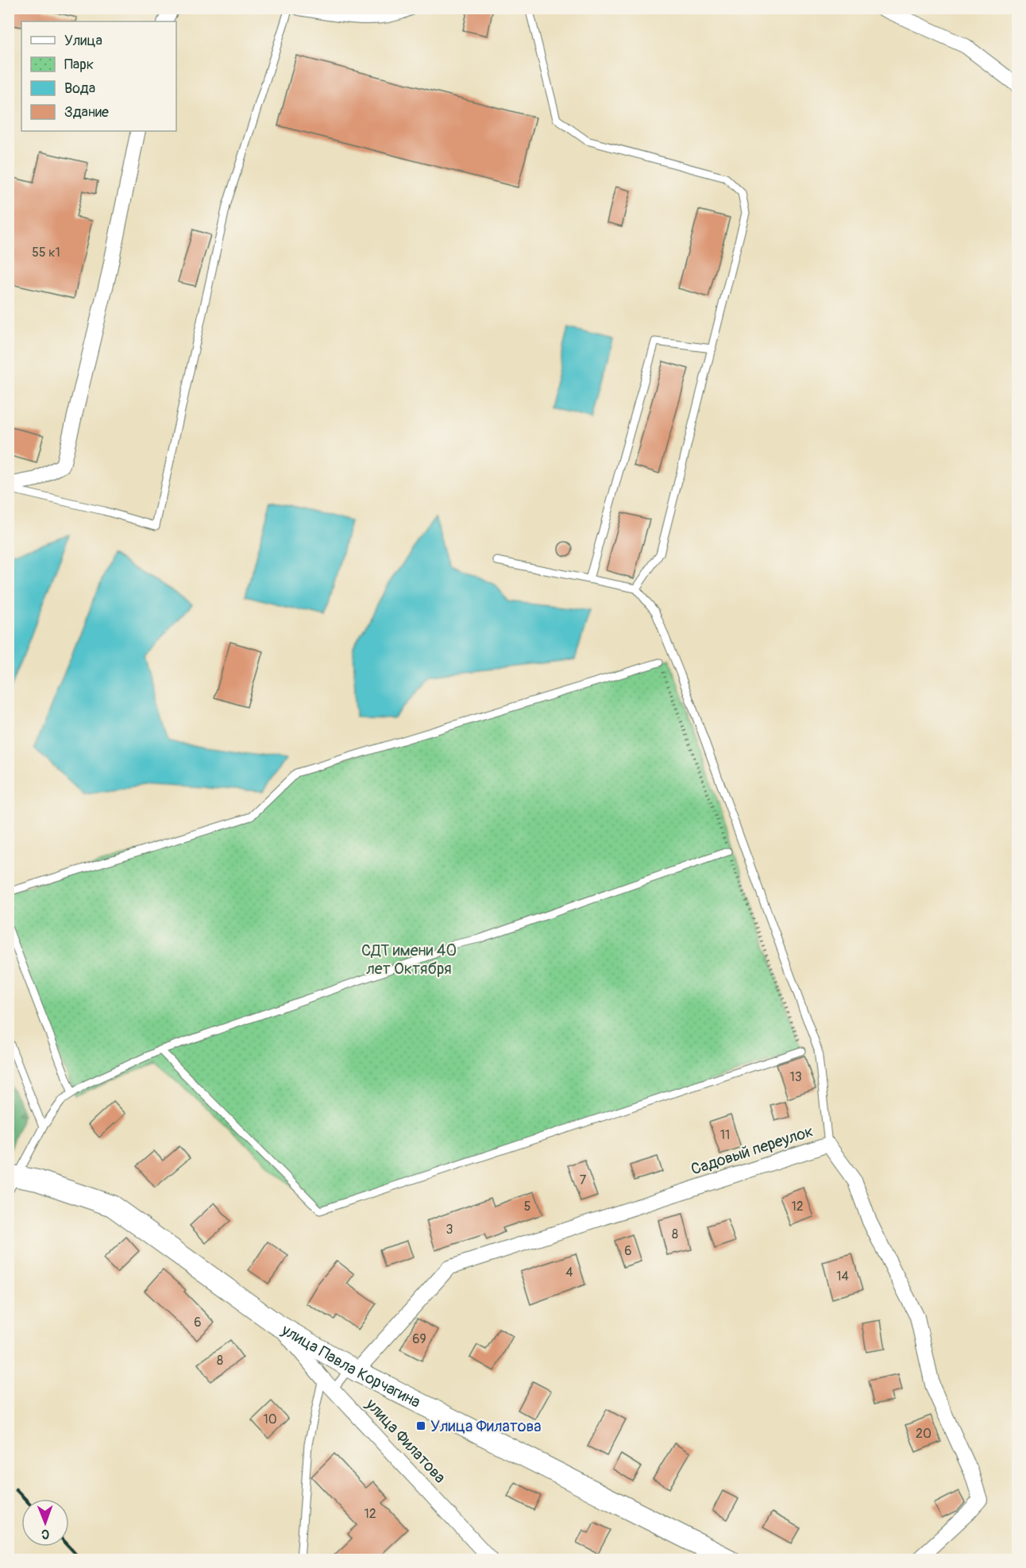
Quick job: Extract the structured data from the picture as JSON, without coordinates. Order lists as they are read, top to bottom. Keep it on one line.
{"streets":{"main road":["улица Павла Корчагина"],"street":["Садовый переулок","улица Филатова"]},"crossings":[["Садовый переулок","улица Павла Корчагина"],["улица Павла Корчагина","улица Филатова"]],"parks":["СДТ имени 40 лет Октября"],"places":{"transit":["Улица Филатова"]},"house_numbers":["55 к1","13","11","7","5","12","3","8","6","4","14","6","69","8","10","20","12"],"legend":["Улица","Парк","Вода","Здание"],"north":"bottom"}
